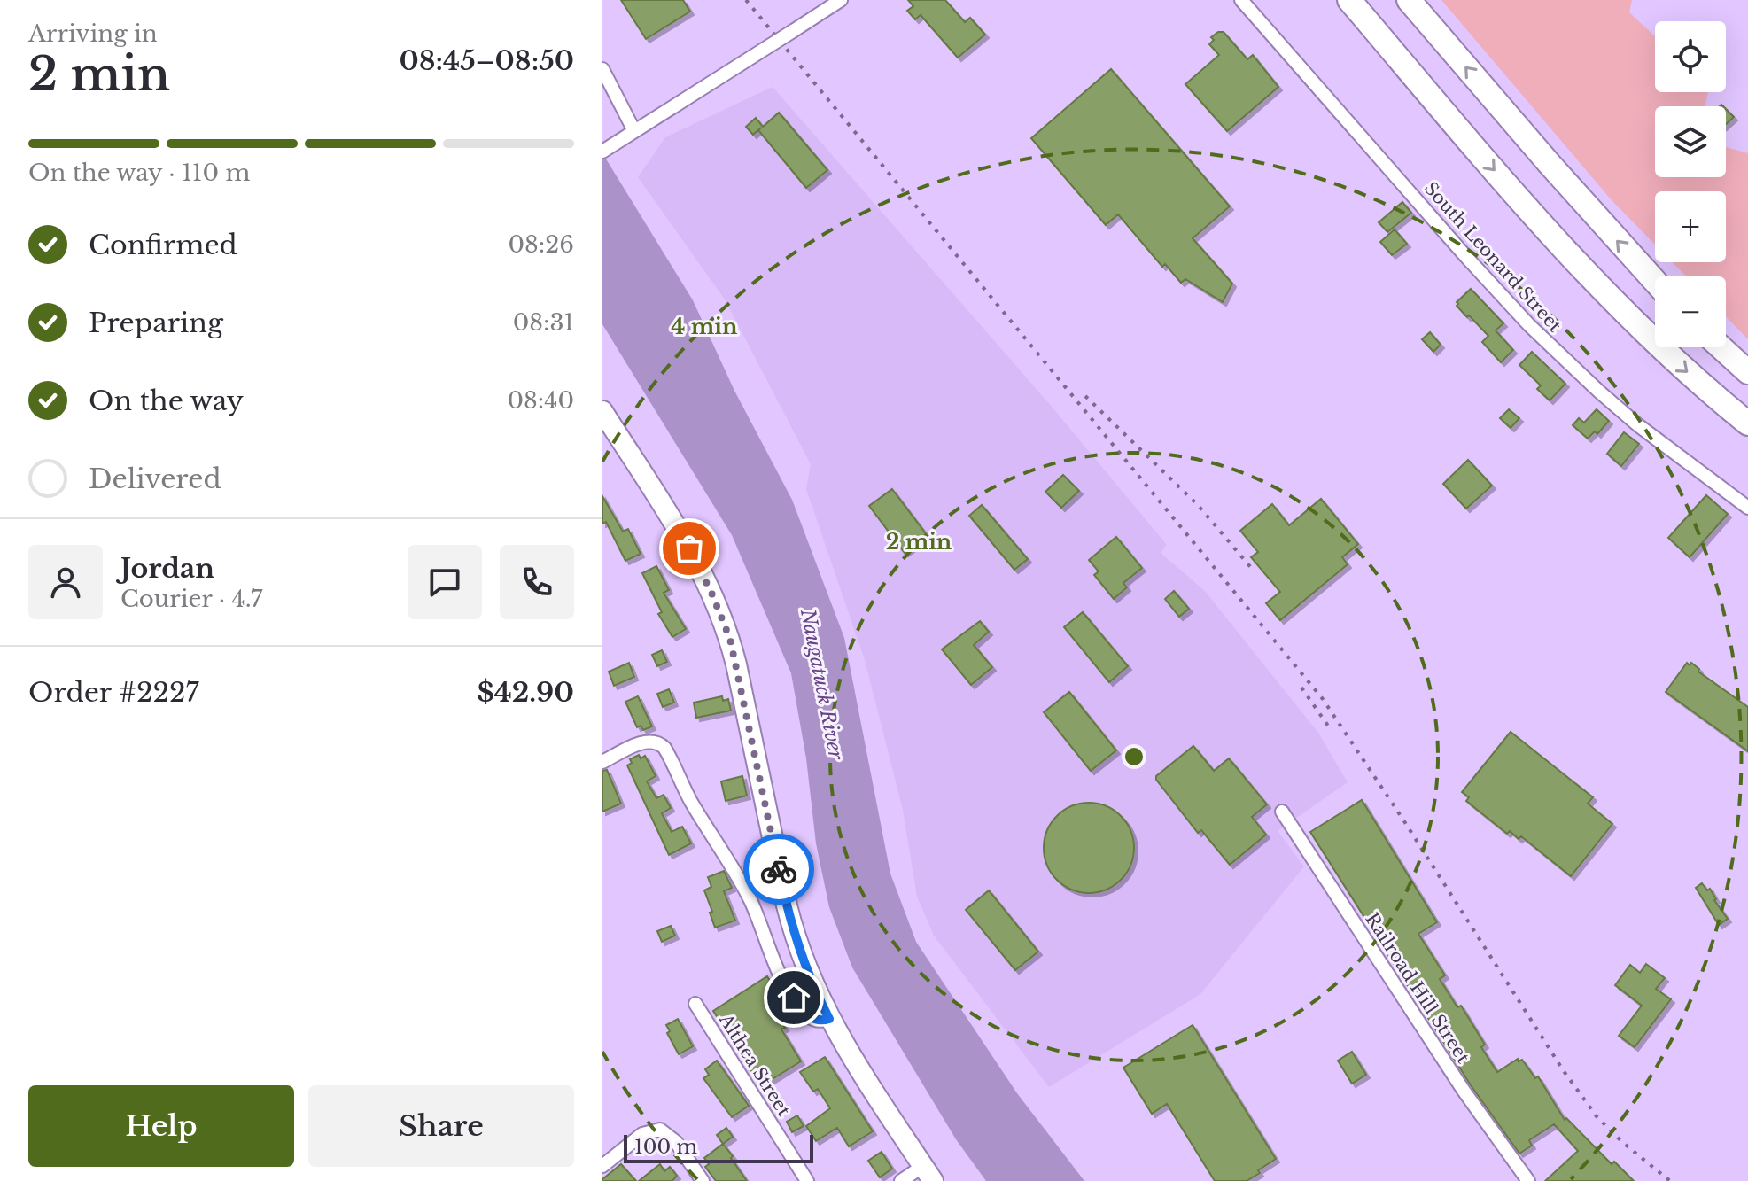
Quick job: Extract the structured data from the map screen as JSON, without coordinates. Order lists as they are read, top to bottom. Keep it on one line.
{"streets":{"street":["South Leonard Street","Railroad Hill Street","Althea Street"]},"water":["Naugatuck River"],"scale_bar":"100 m","page":{"heading":["2 min","Arriving in","08:45–08:50"],"panel":["Jordan","Courier · 4.7","Order #2227","$42.90"],"map_buttons":["+","−"],"bar":"On the way · 110 m","list":[["Confirmed","08:26"],["Preparing","08:31"],["On the way","08:40"],"Delivered"],"buttons":["Help","Share"],"scale":"100 m"},"rings":["4 min","2 min"]}
